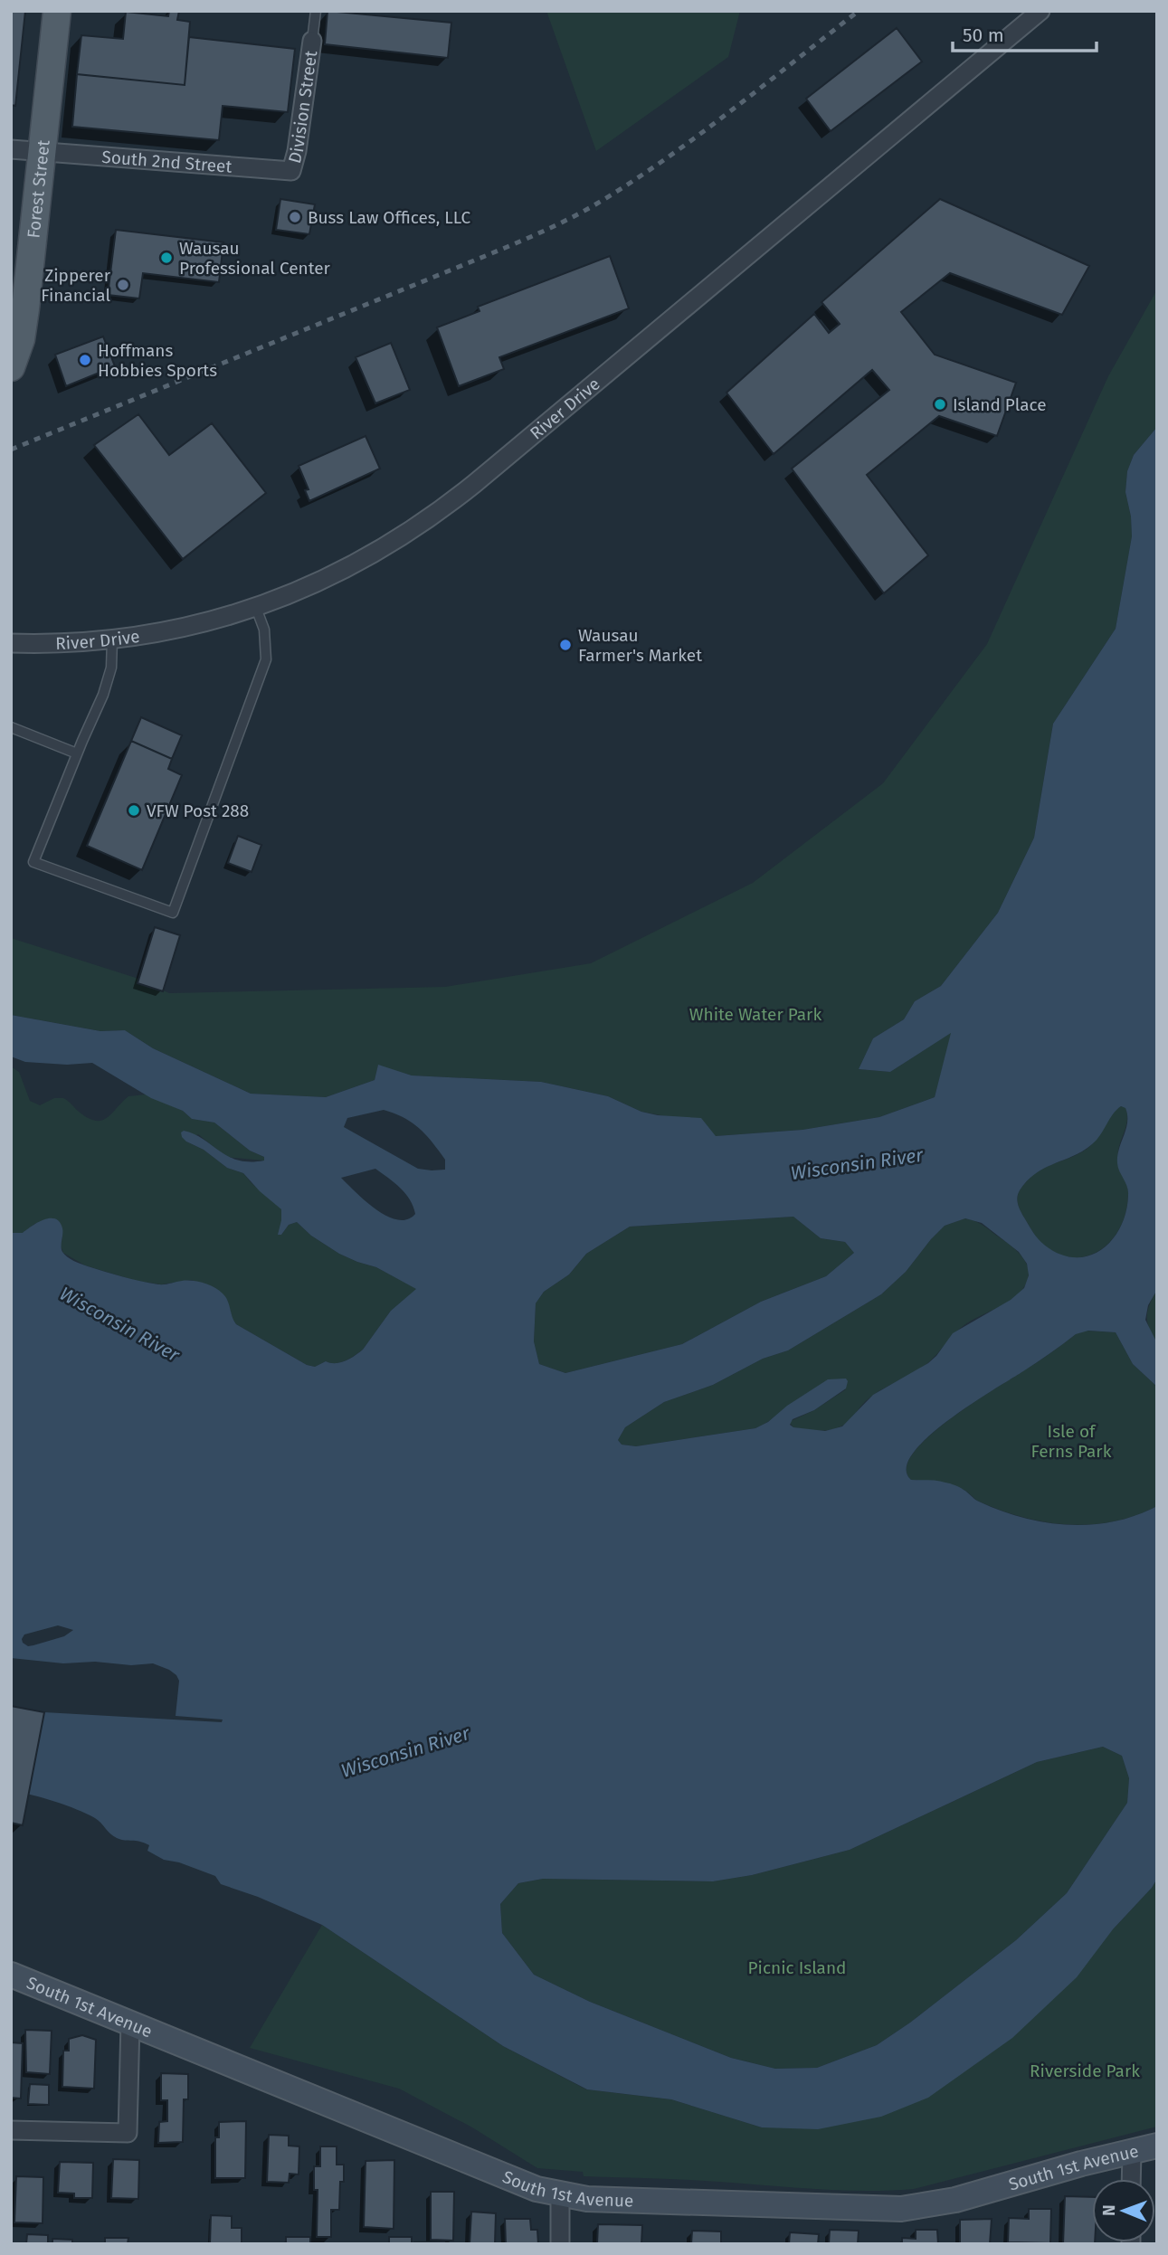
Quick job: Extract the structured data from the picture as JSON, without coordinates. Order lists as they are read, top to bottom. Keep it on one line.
{"streets":{"main road":["Forest Street"],"street":["Division Street","South 2nd Street","River Drive","South 1st Avenue"]},"crossings":[["Division Street","South 2nd Street"],["South 2nd Street","Forest Street"]],"water":["Wisconsin River"],"parks":["White Water Park","Isle of Ferns Park","Picnic Island","Riverside Park"],"places":["Buss Law Offices, LLC","Wausau Professional Center","Zipperer Financial","Hoffmans Hobbies Sports","Island Place","Wausau Farmer's Market","VFW Post 288"],"scale_bar":"50 m","north":"left"}
